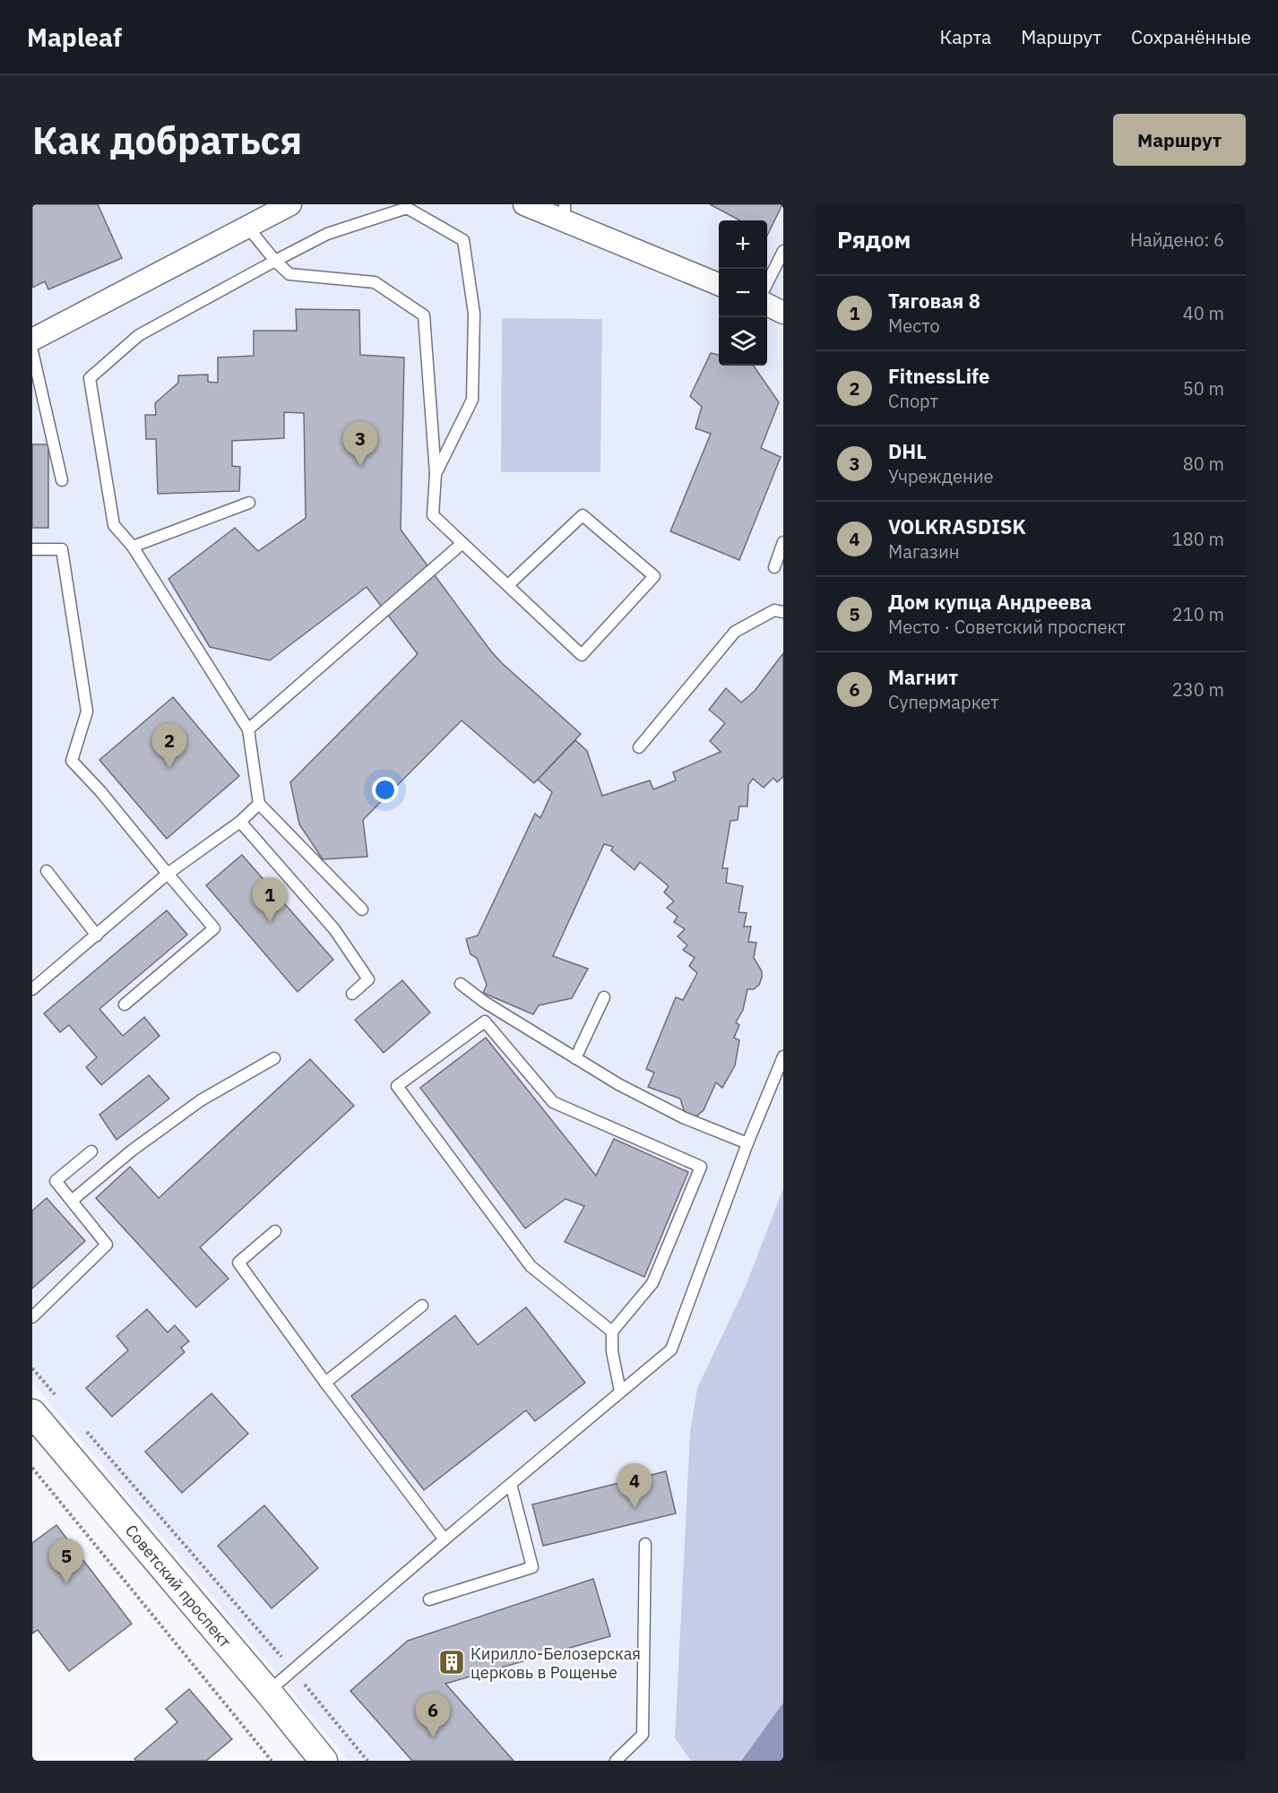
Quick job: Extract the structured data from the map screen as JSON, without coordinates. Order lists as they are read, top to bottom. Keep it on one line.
{"streets":{"street":["Советский проспект"]},"places":{"building":["Кирилло-Белозерская церковь в Рощенье"]},"page":{"header":"Mapleaf","nav":["Карта","Маршрут","Сохранённые"],"buttons":"Маршрут","title":"Как добраться","heading":["Рядом","Найдено: 6"],"map_buttons":["+","−"],"list":[{"mark":"1","name":"Тяговая 8","note":"Место","value":"40 m"},{"mark":"2","name":"FitnessLife","note":"Спорт","value":"50 m"},{"mark":"3","name":"DHL","note":"Учреждение","value":"80 m"},{"mark":"4","name":"VOLKRASDISK","note":"Магазин","value":"180 m"},{"mark":"5","name":"Дом купца Андреева","note":"Место · Советский проспект","value":"210 m"},{"mark":"6","name":"Магнит","note":"Супермаркет","value":"230 m"}],"pins":["3","2","1","4","5","6"]}}
